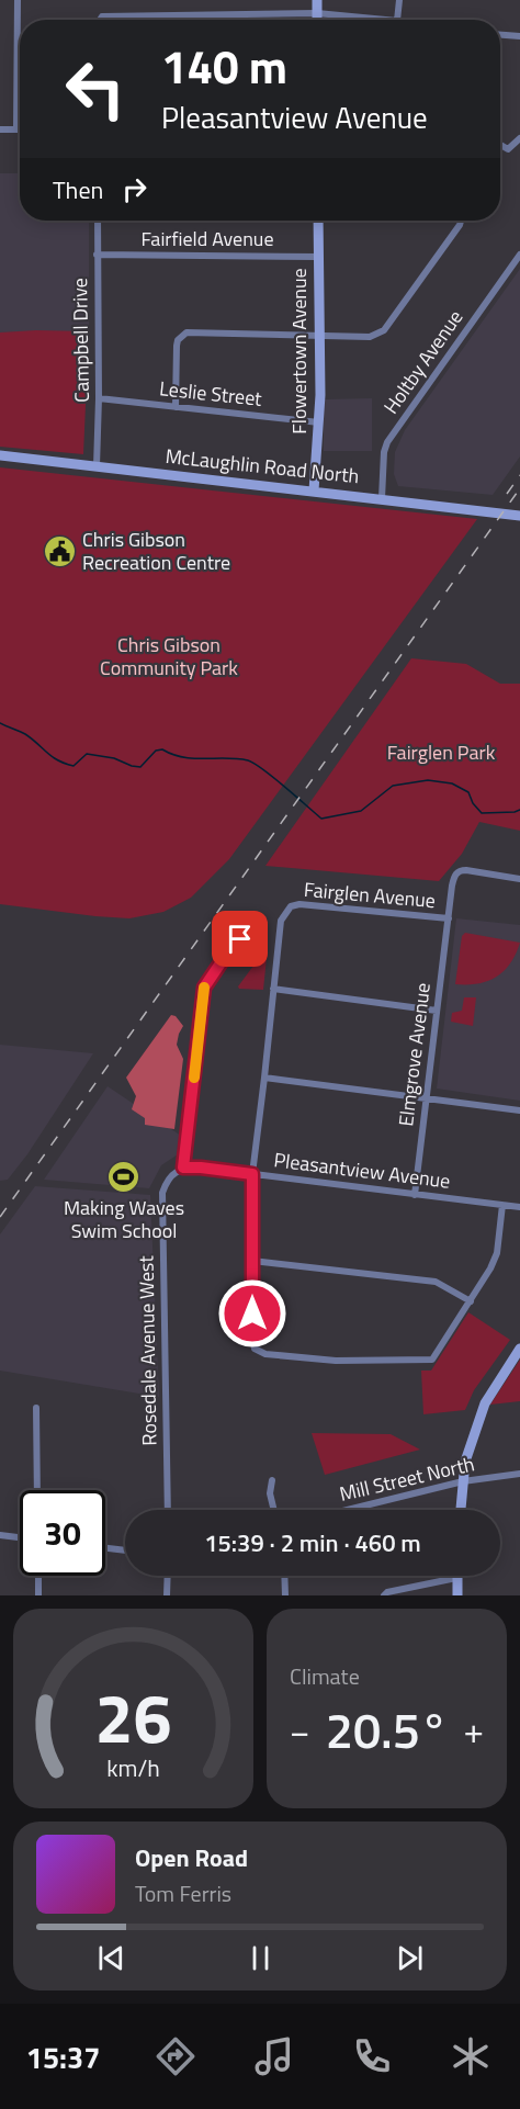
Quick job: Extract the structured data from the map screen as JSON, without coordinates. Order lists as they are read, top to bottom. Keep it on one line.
{"streets":{"street":["Fairfield Avenue","Campbell Drive","Flowertown Avenue","Holtby Avenue","Leslie Street","McLaughlin Road North","Fairglen Avenue","Elmgrove Avenue","Pleasantview Avenue","Rosedale Avenue West","Mill Street North"]},"crossings":[["Fairfield Avenue","Campbell Drive"],["Fairfield Avenue","Flowertown Avenue"],["Campbell Drive","Leslie Street"],["Campbell Drive","McLaughlin Road North"],["Flowertown Avenue","Leslie Street"],["Flowertown Avenue","McLaughlin Road North"],["Holtby Avenue","McLaughlin Road North"],["Fairglen Avenue","Elmgrove Avenue"],["Fairglen Avenue","Pleasantview Avenue"],["Elmgrove Avenue","Pleasantview Avenue"],["Pleasantview Avenue","Rosedale Avenue West"]],"parks":["Chris Gibson Community Park","Fairglen Park"],"places":{"public building":["Chris Gibson Recreation Centre"],"sports":["Making Waves Swim School"]},"page":{"turn":["140 m","Pleasantview Avenue"],"then":"Then","limit":"30","trip":"15:39 · 2 min · 460 m","tile":"Climate","heat":["−","20.5°","+"],"song":["Open Road","Tom Ferris"],"tabs":"15:37","gauge":["26","km/h"]}}
